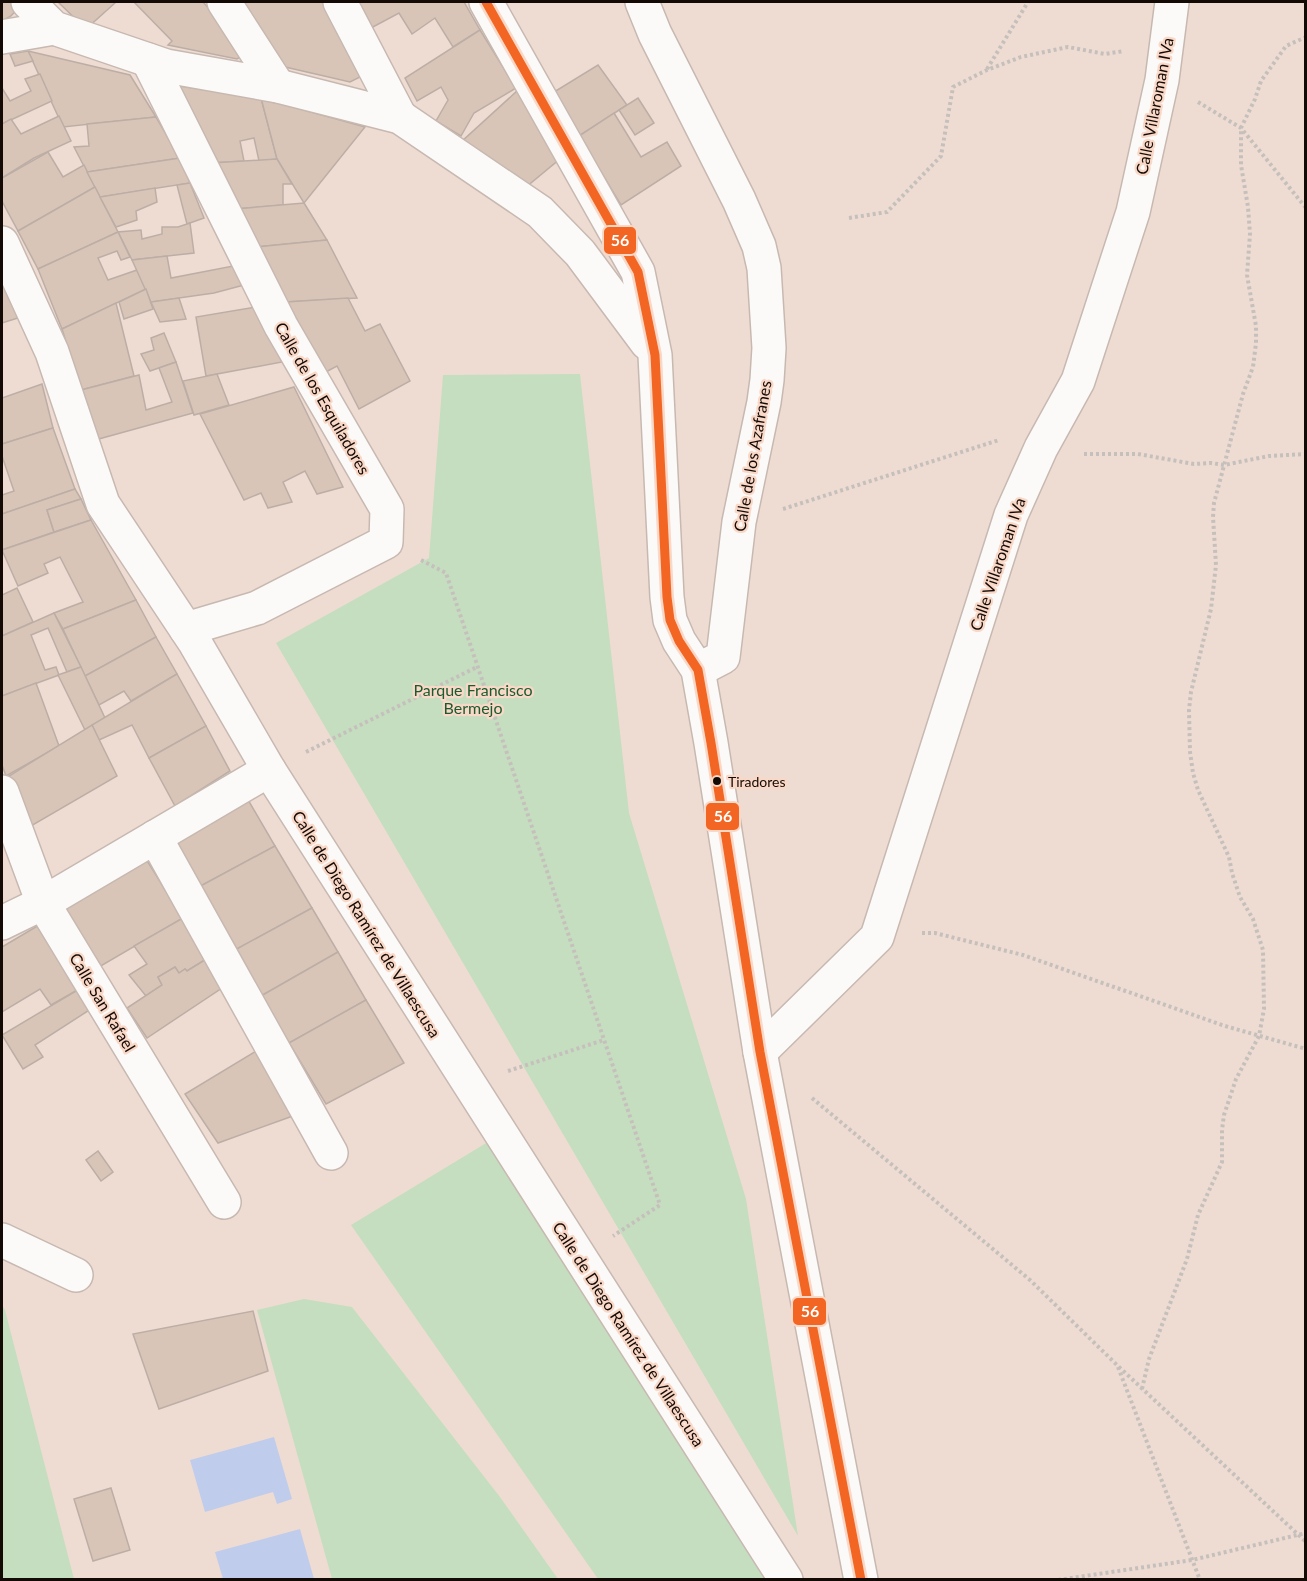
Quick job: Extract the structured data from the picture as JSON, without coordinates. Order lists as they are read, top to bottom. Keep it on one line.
{"streets":{"street":["Calle Villaroman IVa","Calle de los Esquiladores","Calle de los Azafranes","Calle de Diego Ramírez de Villaescusa","Calle San Rafael"]},"parks":["Parque Francisco Bermejo"],"places":["Tiradores"],"lines":["transit line 56"]}
